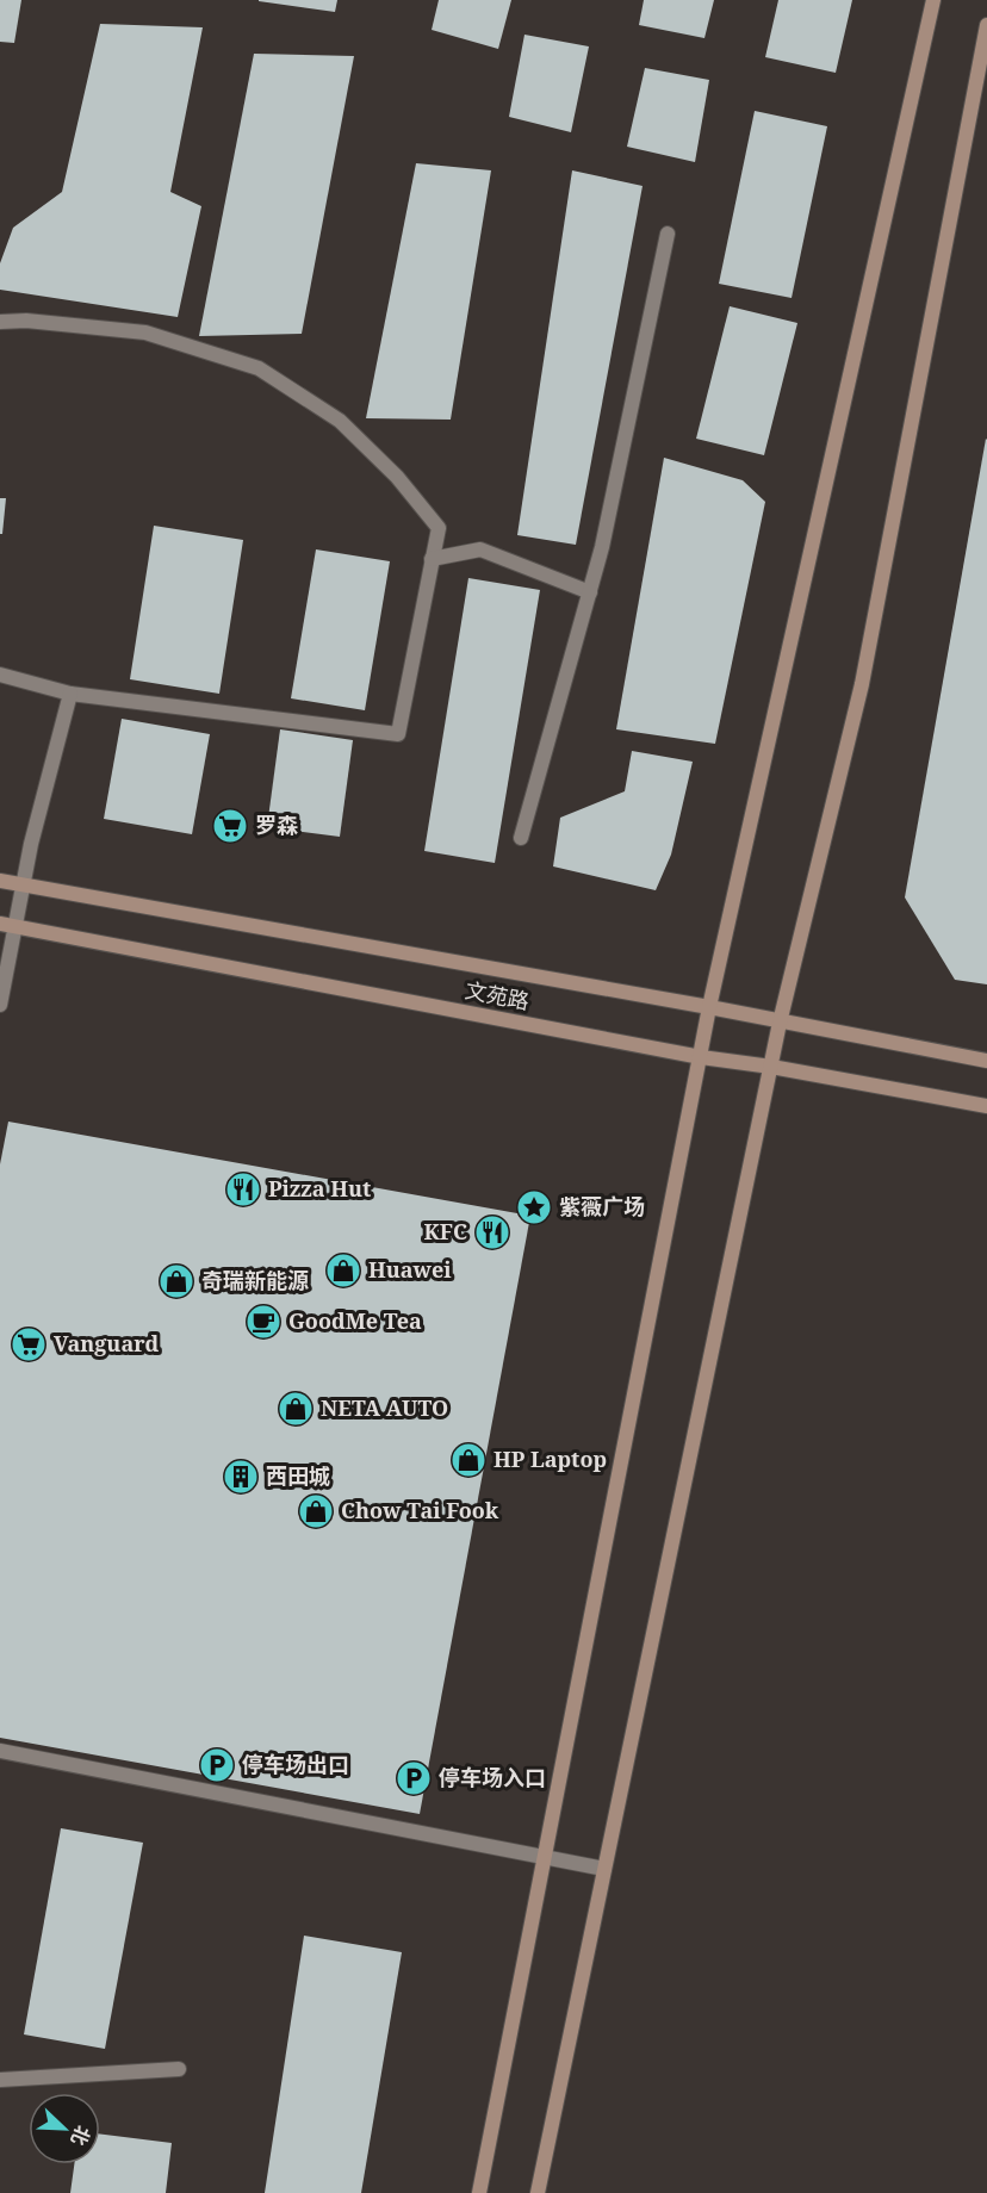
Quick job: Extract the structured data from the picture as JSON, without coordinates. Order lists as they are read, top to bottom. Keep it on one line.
{"streets":{"main road":["文苑路"]},"places":{"supermarket":["罗森","Vanguard"],"restaurant":["Pizza Hut","KFC"],"place":["紫薇广场"],"shop":["Huawei","奇瑞新能源","NETA AUTO","HP Laptop","Chow Tai Fook"],"cafe":["GoodMe Tea"],"building":["西田城"],"parking":["停车场出口","停车场入口"]},"north":"bottom right"}
